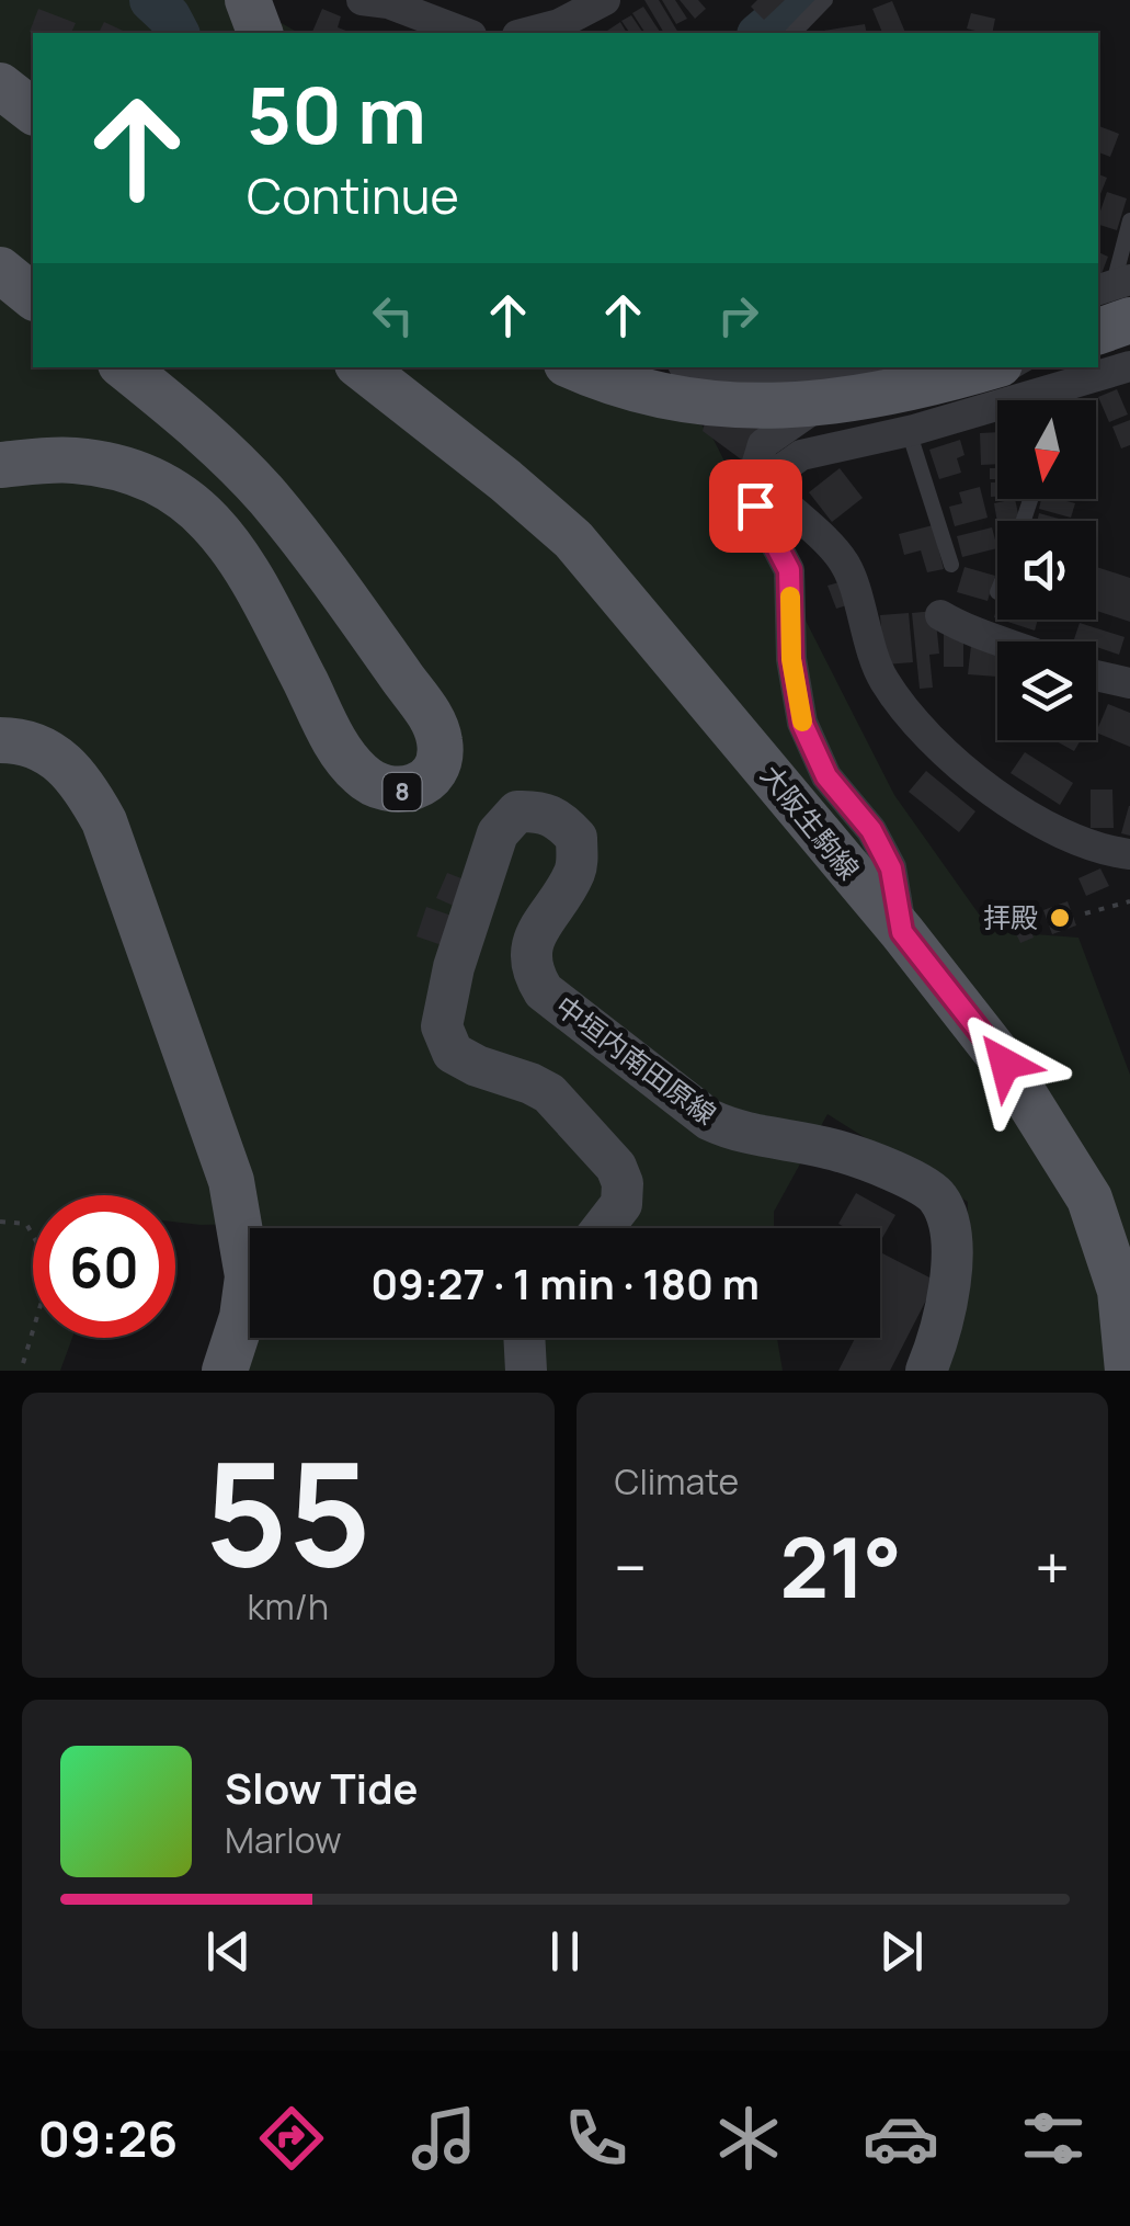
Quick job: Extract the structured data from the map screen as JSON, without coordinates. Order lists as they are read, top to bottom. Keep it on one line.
{"streets":{"main road":["8","大阪生駒線","中垣内南田原線"]},"places":["拝殿"],"north":"bottom","page":{"turn":["50 m","Continue"],"limit":"60","trip":"09:27 · 1 min · 180 m","tile":[["55","km/h"],"Climate"],"heat":["−","21°","+"],"song":["Slow Tide","Marlow"],"tabs":"09:26"}}
